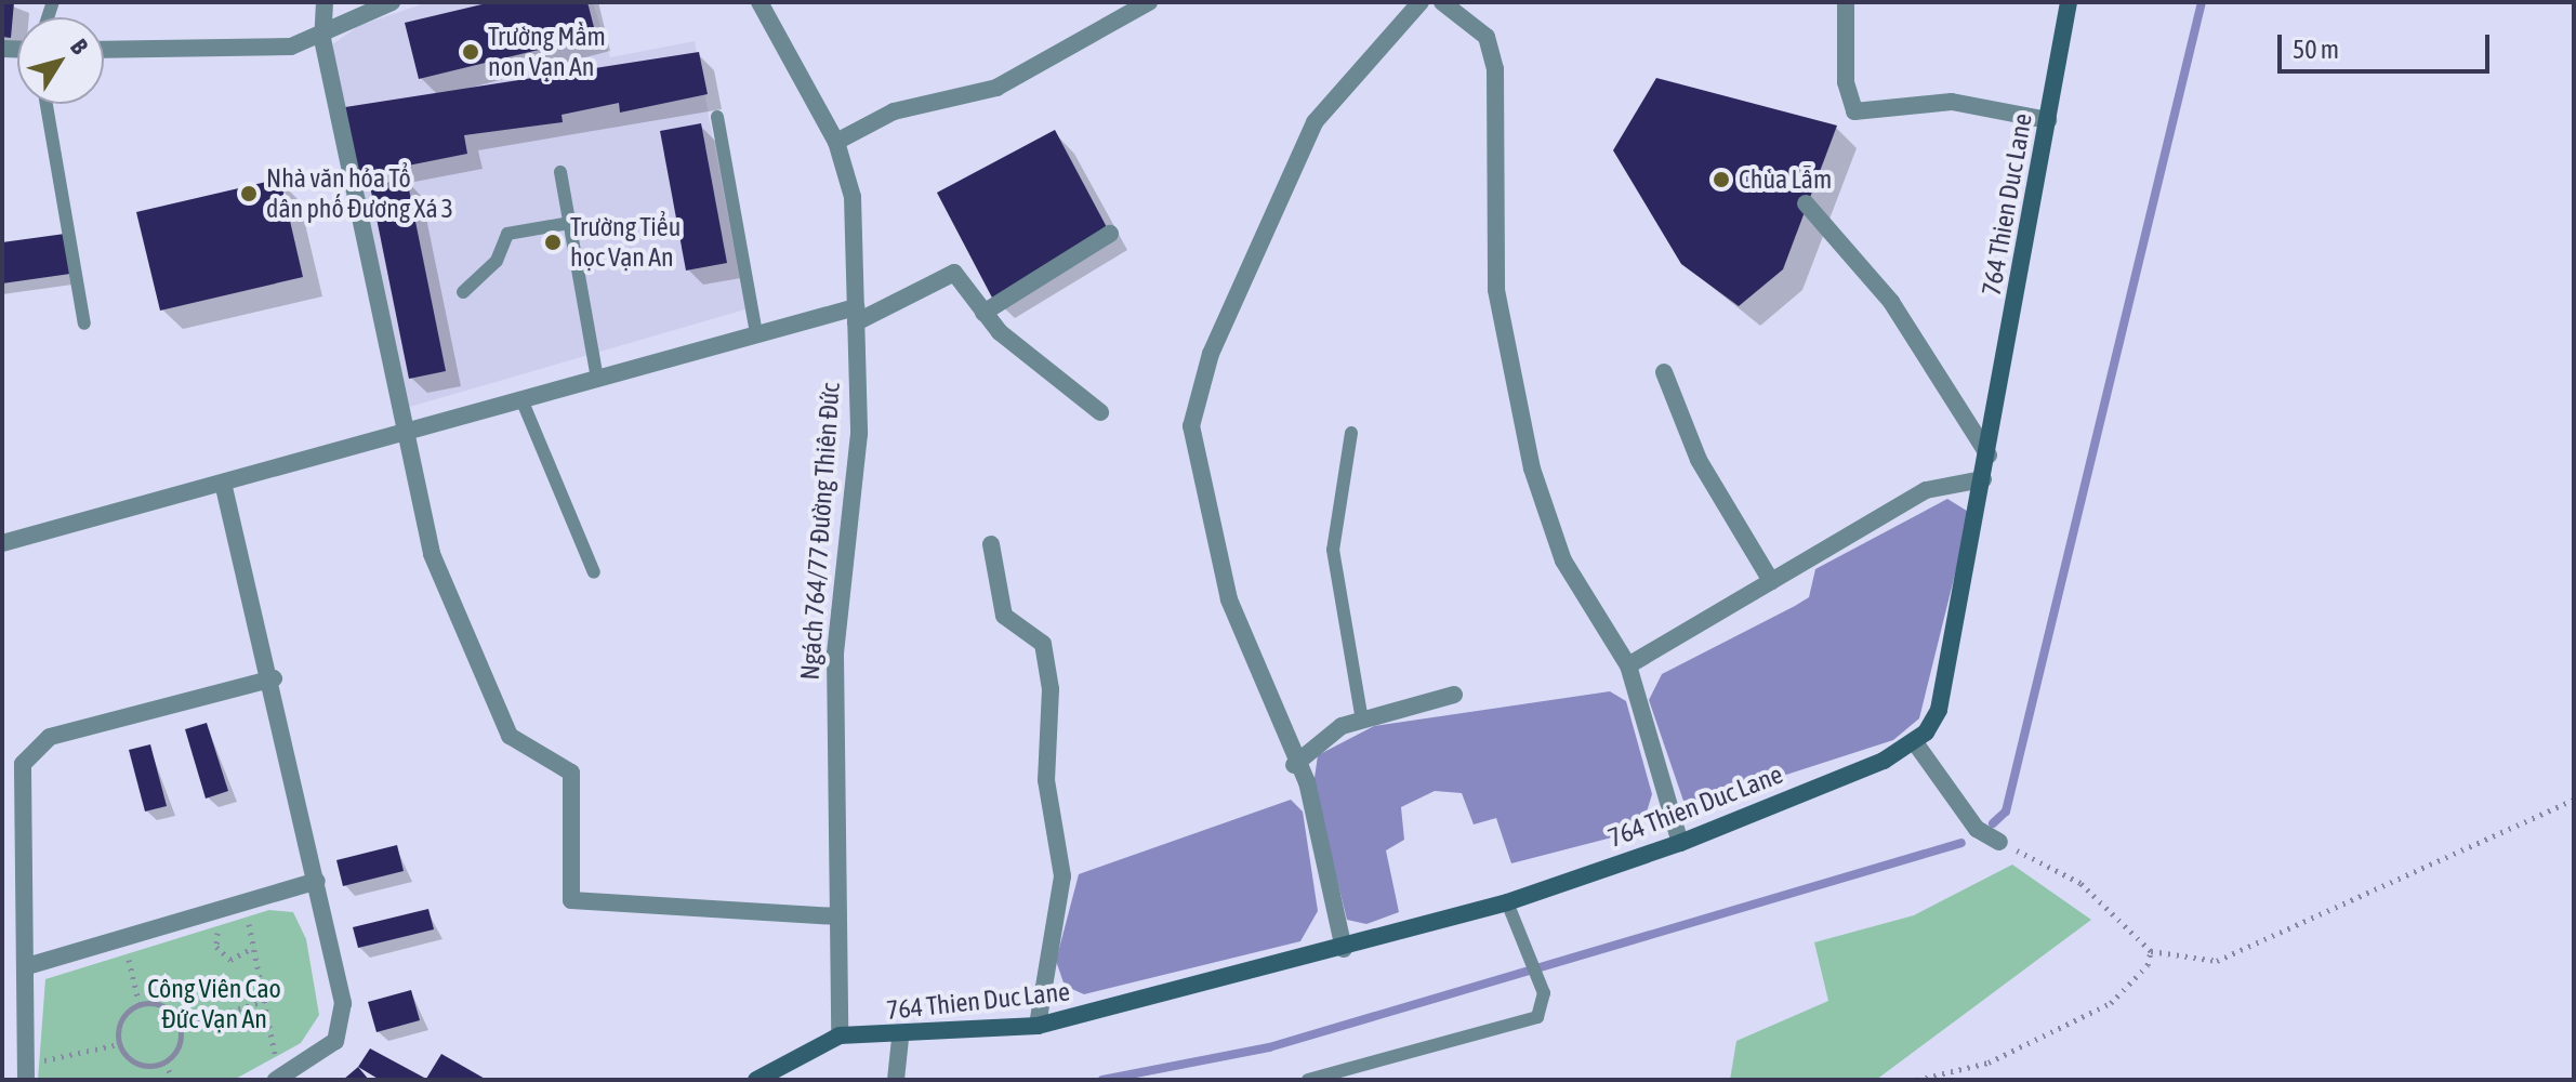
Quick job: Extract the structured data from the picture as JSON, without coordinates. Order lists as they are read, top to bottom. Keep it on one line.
{"streets":{"street":["764 Thien Duc Lane","Ngách 764/77 Đường Thiên Đức"]},"crossings":[["764 Thien Duc Lane","Ngách 764/77 Đường Thiên Đức"]],"parks":["Công Viên Cao Đức Vạn An"],"places":["Trường Mầm non Vạn An","Chùa Lẫm","Nhà văn hóa Tổ dân phố Đương Xá 3","Trường Tiểu học Vạn An"],"scale_bar":"50 m","north":"top right"}
